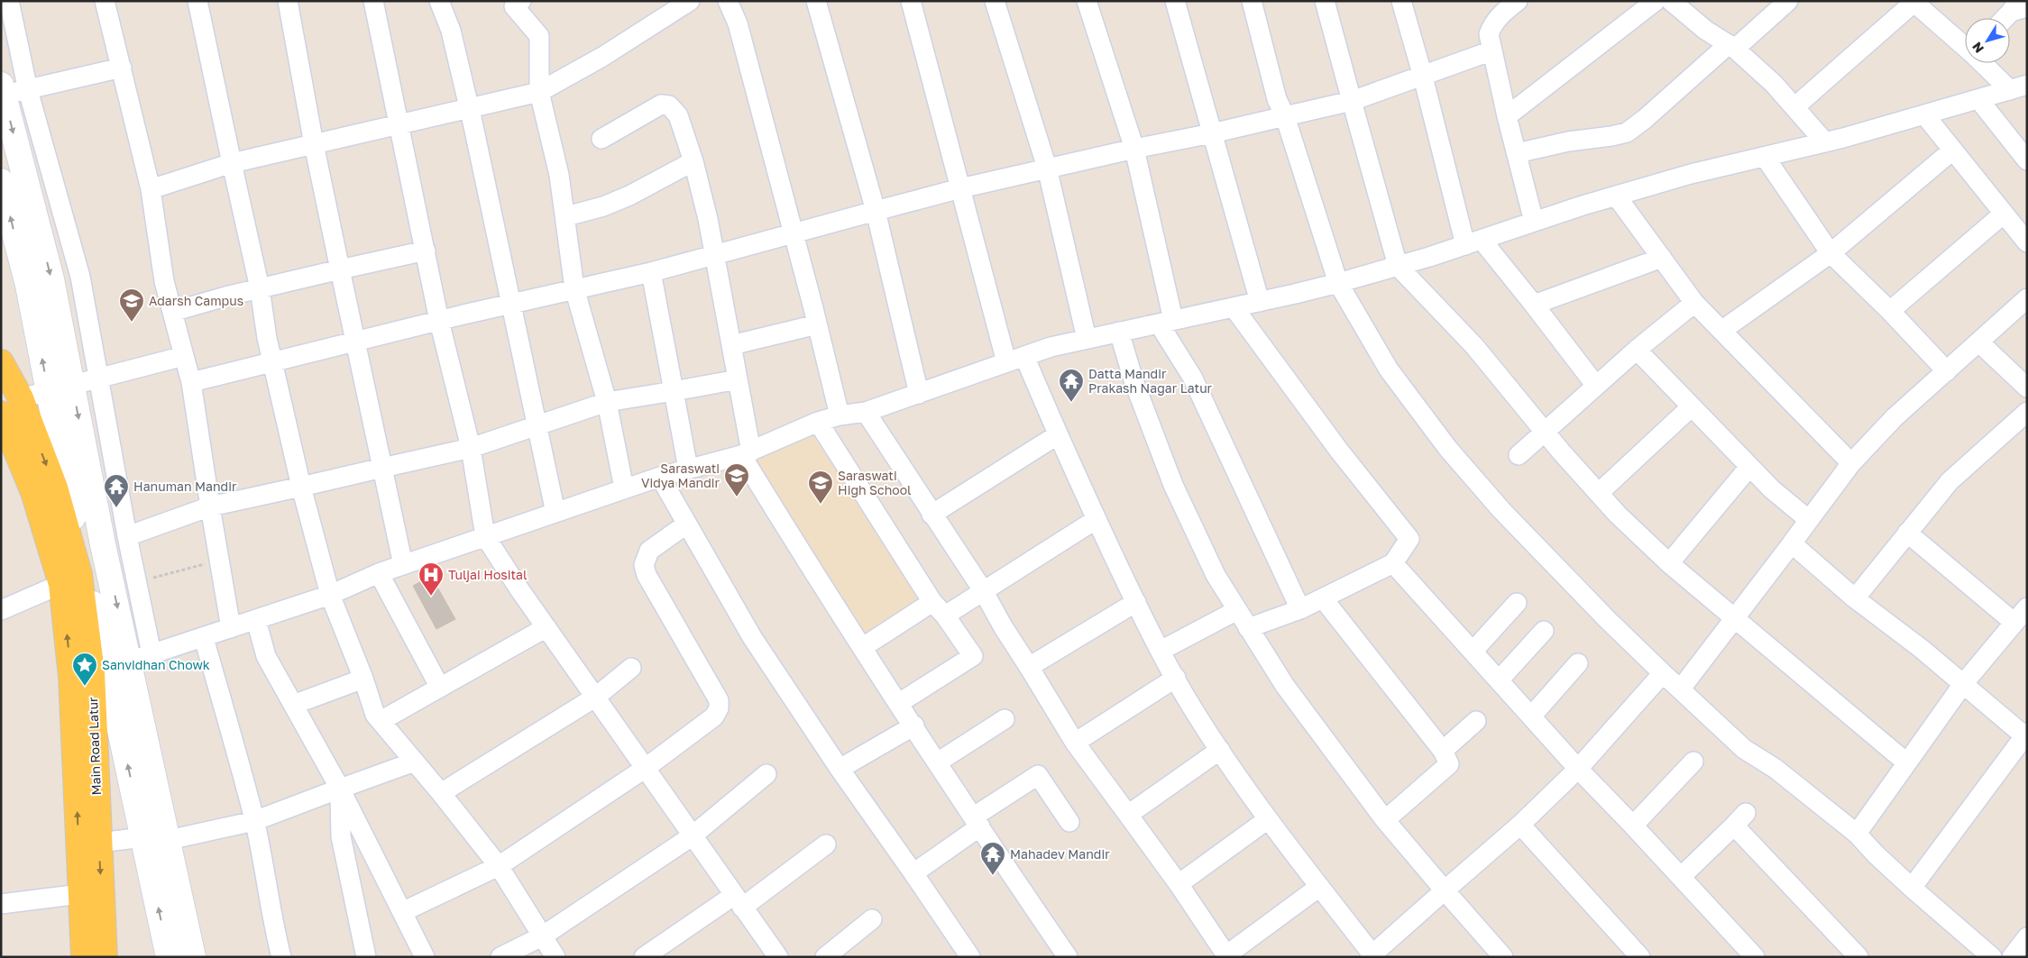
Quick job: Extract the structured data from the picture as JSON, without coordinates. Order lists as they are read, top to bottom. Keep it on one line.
{"streets":{"main road":["Main Road Latur"]},"places":{"school or university":["Adarsh Campus","Saraswati Vidya Mandir","Saraswati High School"],"temple":["Datta Mandir Prakash Nagar Latur","Hanuman Mandir","Mahadev Mandir"],"hospital":["Tuljai Hosital"],"place":["Sanvidhan Chowk"]},"north":"bottom left"}
